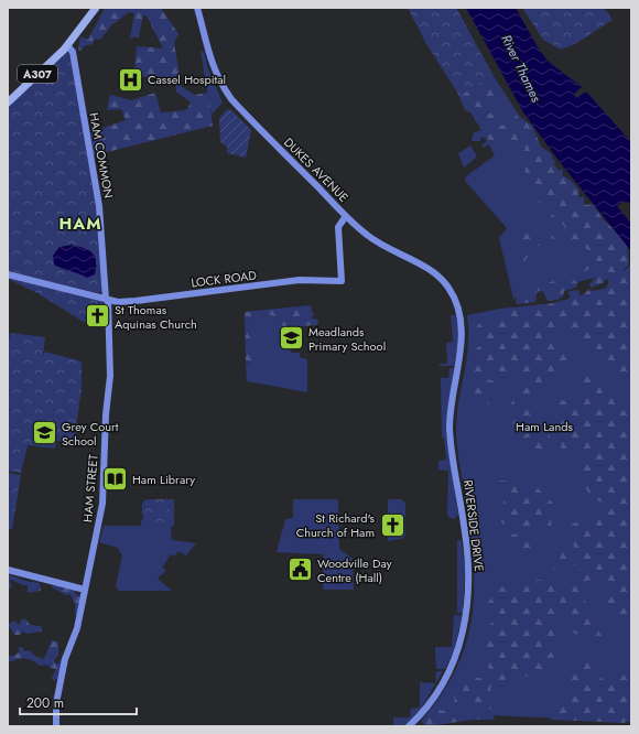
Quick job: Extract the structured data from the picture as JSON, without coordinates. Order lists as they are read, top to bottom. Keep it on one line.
{"streets":{"main road":["A307"],"street":["HAM COMMON","DUKES AVENUE","LOCK ROAD","HAM STREET","RIVERSIDE DRIVE"]},"crossings":[["A307","HAM COMMON"],["HAM COMMON","LOCK ROAD"],["HAM COMMON","HAM STREET"],["DUKES AVENUE","LOCK ROAD"],["DUKES AVENUE","RIVERSIDE DRIVE"],["LOCK ROAD","HAM STREET"]],"districts":["HAM"],"water":["River Thames"],"parks":["Ham Lands"],"places":{"hospital":["Cassel Hospital"],"church":["St Thomas Aquinas Church","St Richard's Church of Ham"],"school or university":["Meadlands Primary School","Grey Court School"],"library":["Ham Library"],"public building":["Woodville Day Centre (Hall)"]},"scale_bar":"200 m"}
